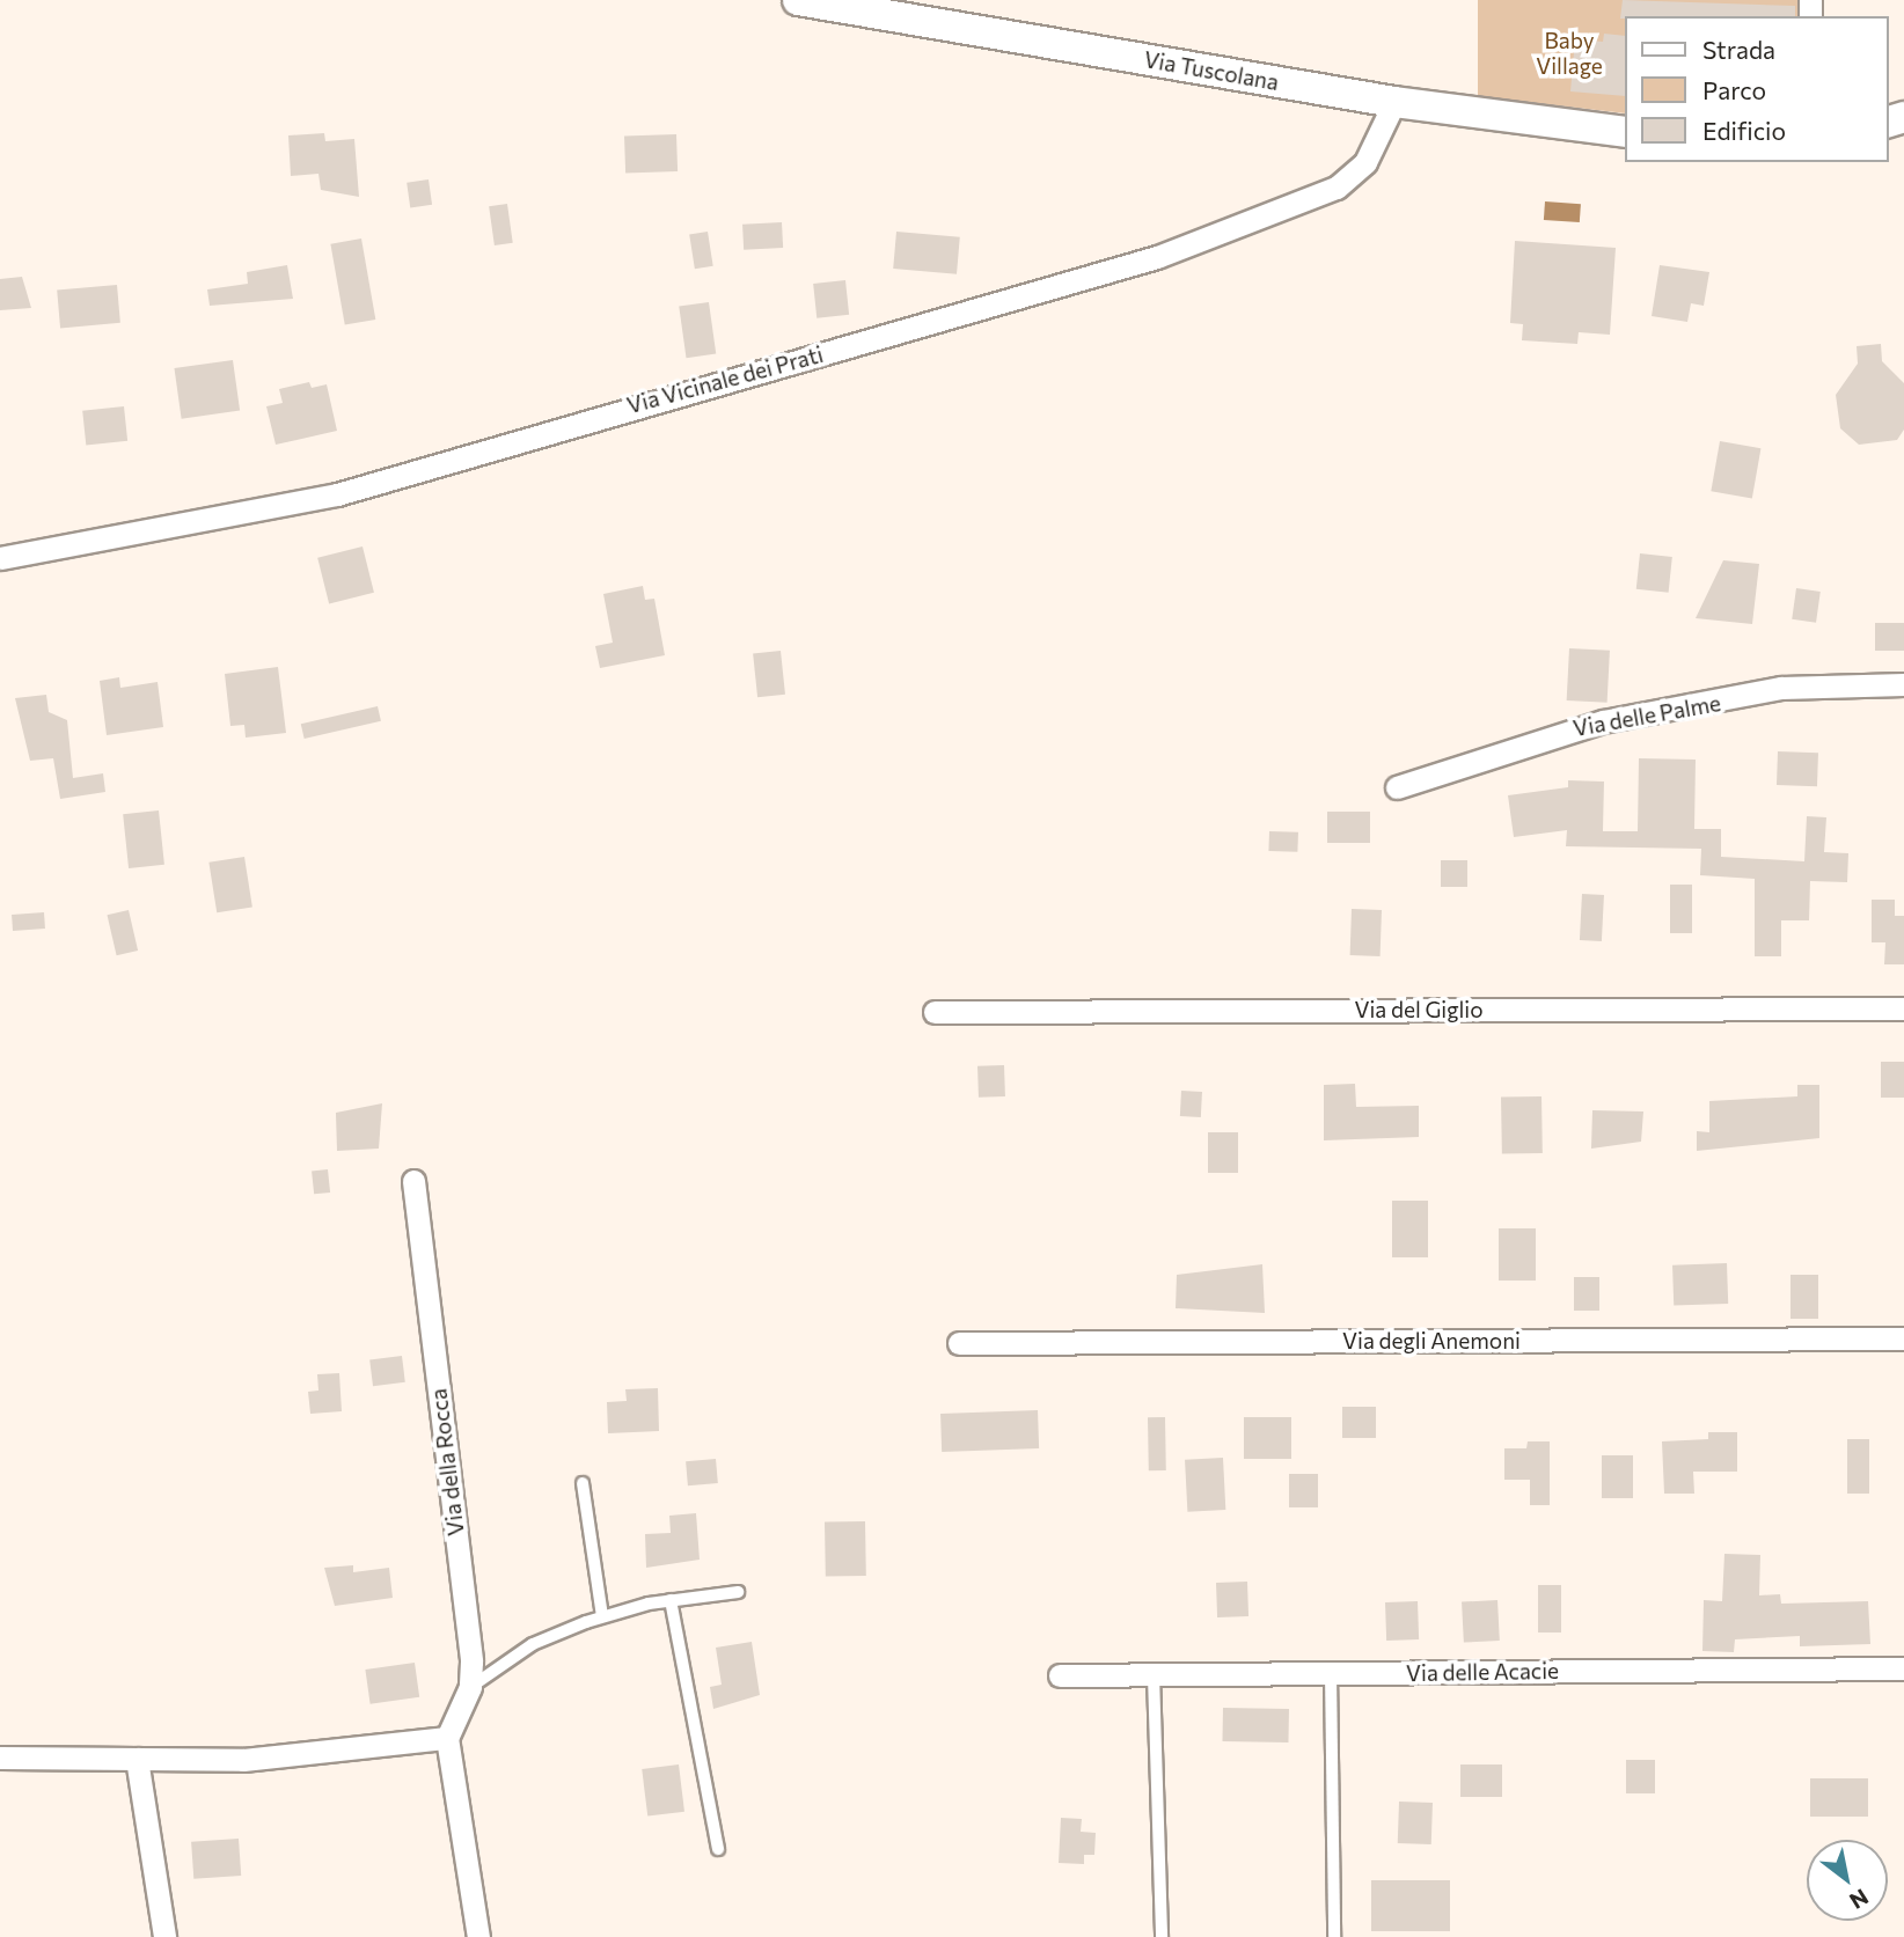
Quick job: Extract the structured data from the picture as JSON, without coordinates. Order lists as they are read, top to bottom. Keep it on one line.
{"streets":{"main road":["Via Tuscolana"],"street":["Via Vicinale dei Prati","Via delle Palme","Via del Giglio","Via degli Anemoni","Via della Rocca","Via delle Acacie"]},"crossings":[["Via Tuscolana","Via Vicinale dei Prati"]],"parks":["Baby Village"],"legend":["Strada","Parco","Edificio"],"north":"bottom right"}
